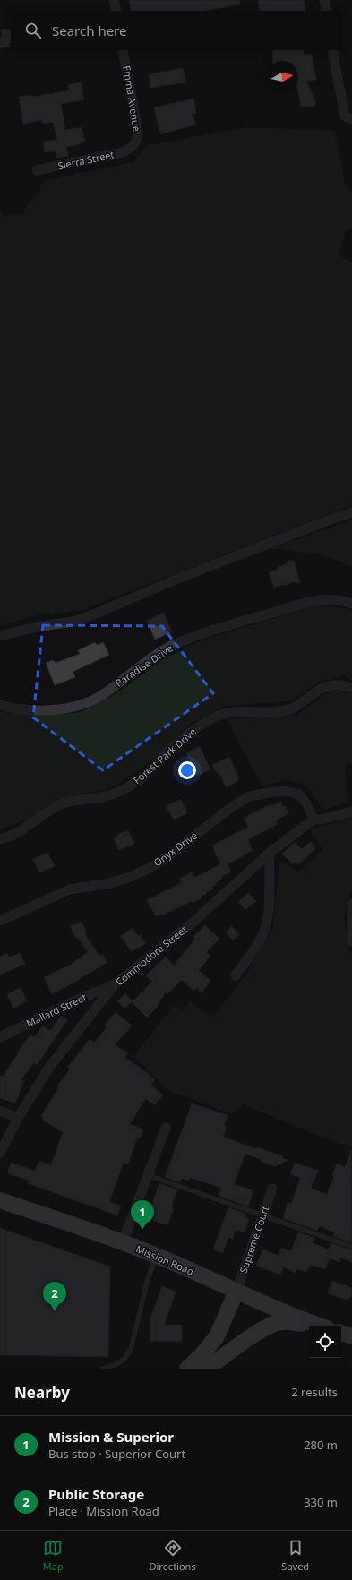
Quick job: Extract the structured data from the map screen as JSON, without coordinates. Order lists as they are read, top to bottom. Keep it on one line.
{"streets":{"main road":["Mission Road"],"street":["Emma Avenue","Sierra Street","Paradise Drive","Forest Park Drive","Onyx Drive","Commodore Street","Mallard Street","Supreme Court"]},"crossings":[["Emma Avenue","Sierra Street"],["Onyx Drive","Commodore Street"],["Commodore Street","Mallard Street"],["Supreme Court","Mission Road"]],"north":"right","page":{"search":"Search here","pins":["1","2"],"heading":["Nearby","2 results"],"list":[{"mark":"1","name":"Mission & Superior","note":"Bus stop · Superior Court","value":"280 m"},{"mark":"2","name":"Public Storage","note":"Place · Mission Road","value":"330 m"}],"nav":["Map","Directions","Saved"]}}
